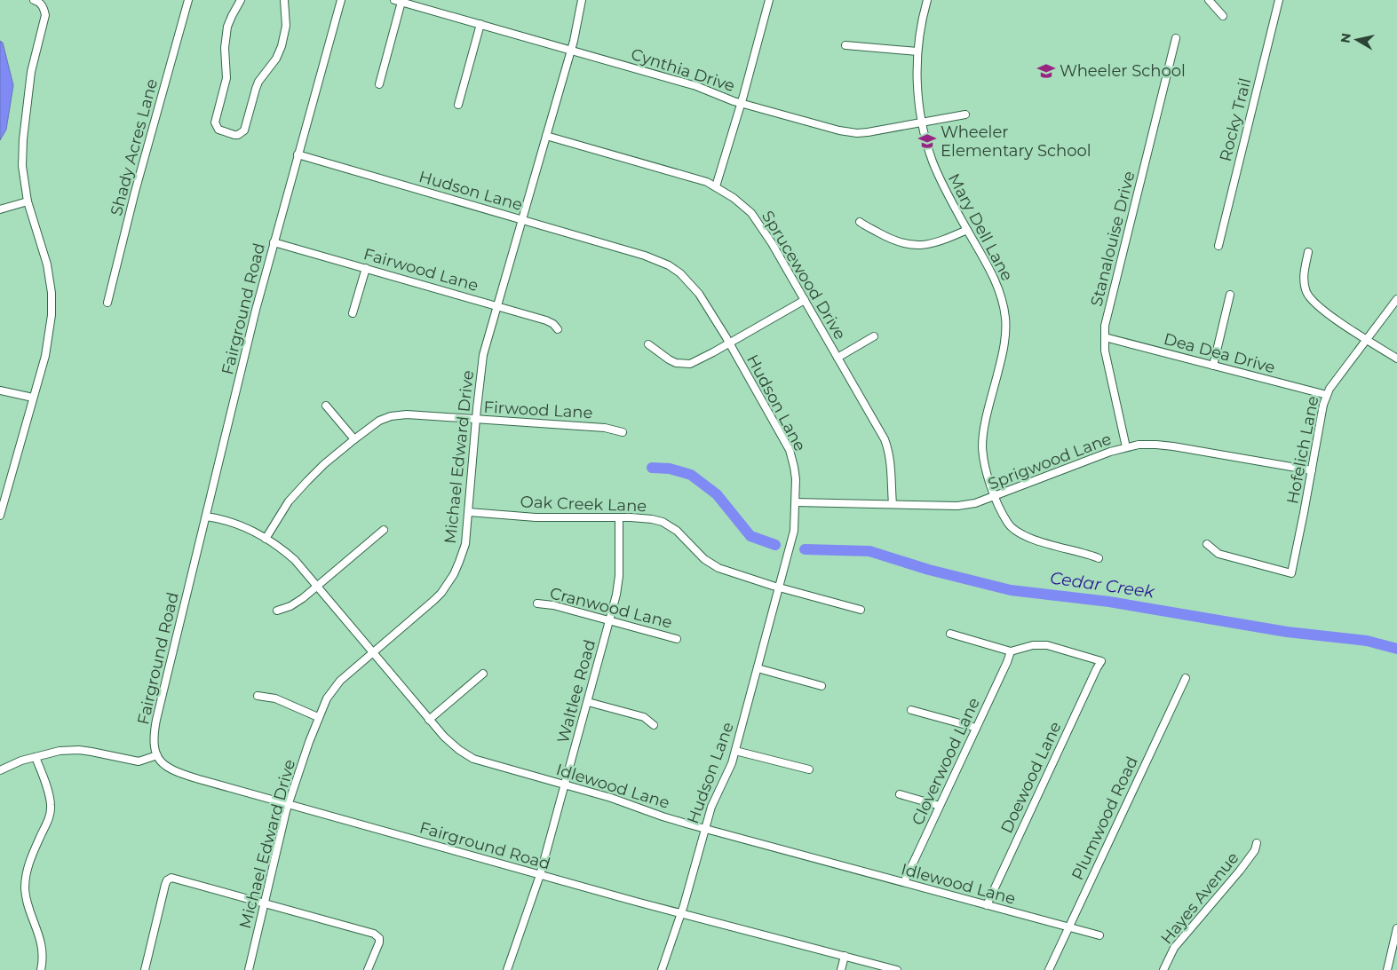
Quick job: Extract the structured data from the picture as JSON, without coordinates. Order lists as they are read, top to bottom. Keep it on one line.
{"streets":{"street":["Cynthia Drive","Rocky Trail","Shady Acres Lane","Hudson Lane","Mary Dell Lane","Stanalouise Drive","Fairwood Lane","Sprucewood Drive","Fairground Road","Dea Dea Drive","Firwood Lane","Hofelich Lane","Michael Edward Drive","Sprigwood Lane","Oak Creek Lane","Cranwood Lane","Waltlee Road","Cloverwood Lane","Doewood Lane","Idlewood Lane","Plumwood Road","Hayes Avenue"]},"crossings":[["Cynthia Drive","Mary Dell Lane"],["Cynthia Drive","Michael Edward Drive"],["Hudson Lane","Fairground Road"],["Hudson Lane","Michael Edward Drive"],["Hudson Lane","Sprigwood Lane"],["Hudson Lane","Oak Creek Lane"],["Hudson Lane","Idlewood Lane"],["Mary Dell Lane","Sprigwood Lane"],["Stanalouise Drive","Dea Dea Drive"],["Stanalouise Drive","Sprigwood Lane"],["Fairwood Lane","Fairground Road"],["Fairwood Lane","Michael Edward Drive"],["Sprucewood Drive","Michael Edward Drive"],["Sprucewood Drive","Sprigwood Lane"],["Fairground Road","Michael Edward Drive"],["Fairground Road","Waltlee Road"],["Fairground Road","Idlewood Lane"],["Dea Dea Drive","Hofelich Lane"],["Firwood Lane","Michael Edward Drive"],["Firwood Lane","Idlewood Lane"],["Hofelich Lane","Sprigwood Lane"],["Michael Edward Drive","Oak Creek Lane"],["Michael Edward Drive","Idlewood Lane"],["Oak Creek Lane","Waltlee Road"],["Cranwood Lane","Waltlee Road"],["Waltlee Road","Idlewood Lane"],["Cloverwood Lane","Doewood Lane"],["Cloverwood Lane","Idlewood Lane"],["Doewood Lane","Idlewood Lane"],["Idlewood Lane","Plumwood Road"]],"water":["Cedar Creek"],"places":{"school or university":["Wheeler School","Wheeler Elementary School"]},"north":"left"}
